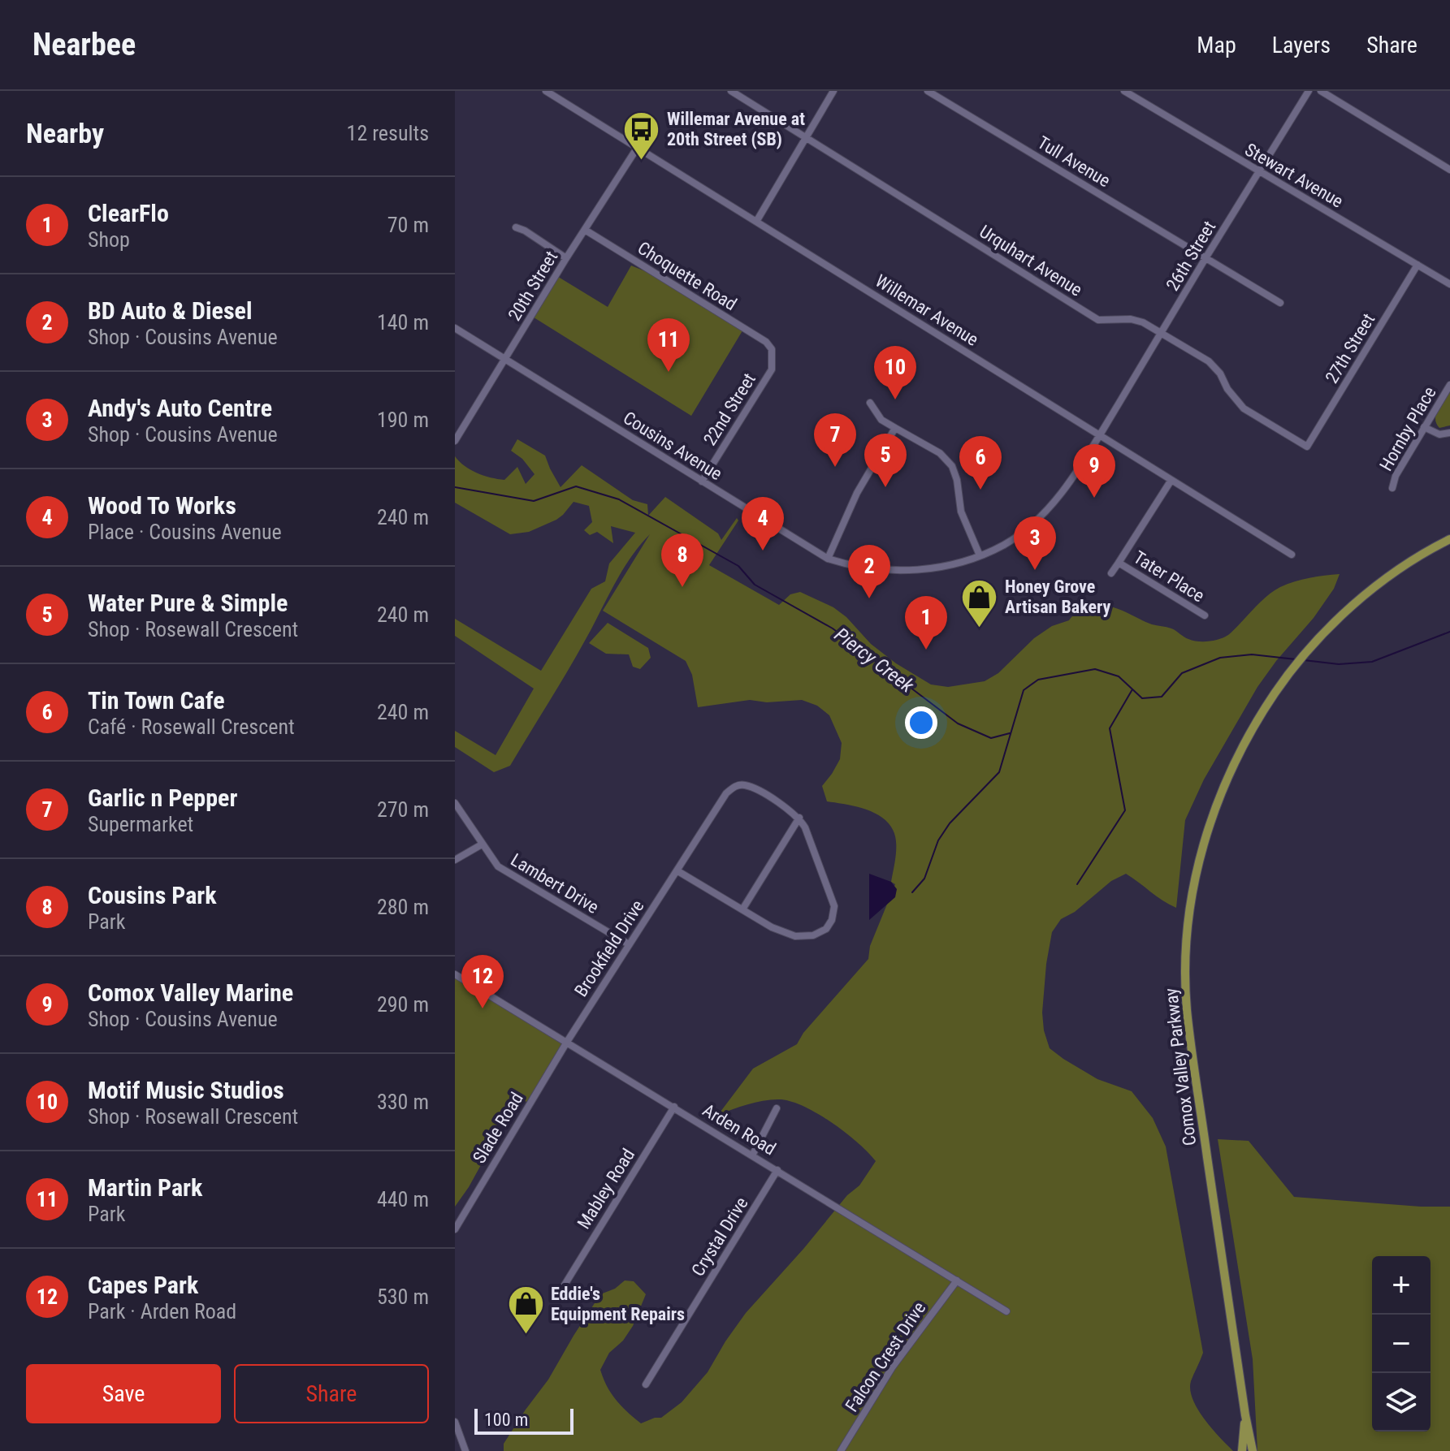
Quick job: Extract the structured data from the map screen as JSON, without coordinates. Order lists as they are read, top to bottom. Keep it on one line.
{"streets":{"main road":["Comox Valley Parkway"],"street":["Tull Avenue","Stewart Avenue","26th Street","Urquhart Avenue","Choquette Road","20th Street","Willemar Avenue","27th Street","22nd Street","Hornby Place","Cousins Avenue","Tater Place","Lambert Drive","Brookfield Drive","Slade Road","Arden Road","Mabley Road","Crystal Drive","Falcon Crest Drive"]},"crossings":[["Tull Avenue","26th Street"],["Stewart Avenue","26th Street"],["Stewart Avenue","27th Street"],["26th Street","Urquhart Avenue"],["26th Street","Willemar Avenue"],["26th Street","Cousins Avenue"],["Urquhart Avenue","27th Street"],["Choquette Road","20th Street"],["Choquette Road","22nd Street"],["20th Street","Willemar Avenue"],["20th Street","Cousins Avenue"],["Willemar Avenue","Cousins Avenue"],["Willemar Avenue","Tater Place"],["22nd Street","Cousins Avenue"],["Lambert Drive","Brookfield Drive"],["Brookfield Drive","Slade Road"],["Brookfield Drive","Arden Road"],["Slade Road","Arden Road"],["Arden Road","Mabley Road"],["Arden Road","Crystal Drive"],["Arden Road","Falcon Crest Drive"]],"water":["Piercy Creek"],"places":{"bus stop":["Willemar Avenue at 20th Street (SB)"],"shop":["Honey Grove Artisan Bakery","Eddie's Equipment Repairs"]},"scale_bar":"100 m","page":{"header":"Nearbee","nav":["Map","Layers","Share"],"heading":["Nearby","12 results"],"list":[{"mark":"1","name":"ClearFlo","note":"Shop","value":"70 m"},{"mark":"2","name":"BD Auto & Diesel","note":"Shop · Cousins Avenue","value":"140 m"},{"mark":"3","name":"Andy's Auto Centre","note":"Shop · Cousins Avenue","value":"190 m"},{"mark":"4","name":"Wood To Works","note":"Place · Cousins Avenue","value":"240 m"},{"mark":"5","name":"Water Pure & Simple","note":"Shop · Rosewall Crescent","value":"240 m"},{"mark":"6","name":"Tin Town Cafe","note":"Café · Rosewall Crescent","value":"240 m"},{"mark":"7","name":"Garlic n Pepper","note":"Supermarket","value":"270 m"},{"mark":"8","name":"Cousins Park","note":"Park","value":"280 m"},{"mark":"9","name":"Comox Valley Marine","note":"Shop · Cousins Avenue","value":"290 m"},{"mark":"10","name":"Motif Music Studios","note":"Shop · Rosewall Crescent","value":"330 m"},{"mark":"11","name":"Martin Park","note":"Park","value":"440 m"},{"mark":"12","name":"Capes Park","note":"Park · Arden Road","value":"530 m"}],"pins":["11","10","7","5","6","9","4","3","8","2","1","12"],"map_buttons":["+","−"],"buttons":["Save","Share"],"scale":"100 m"}}
